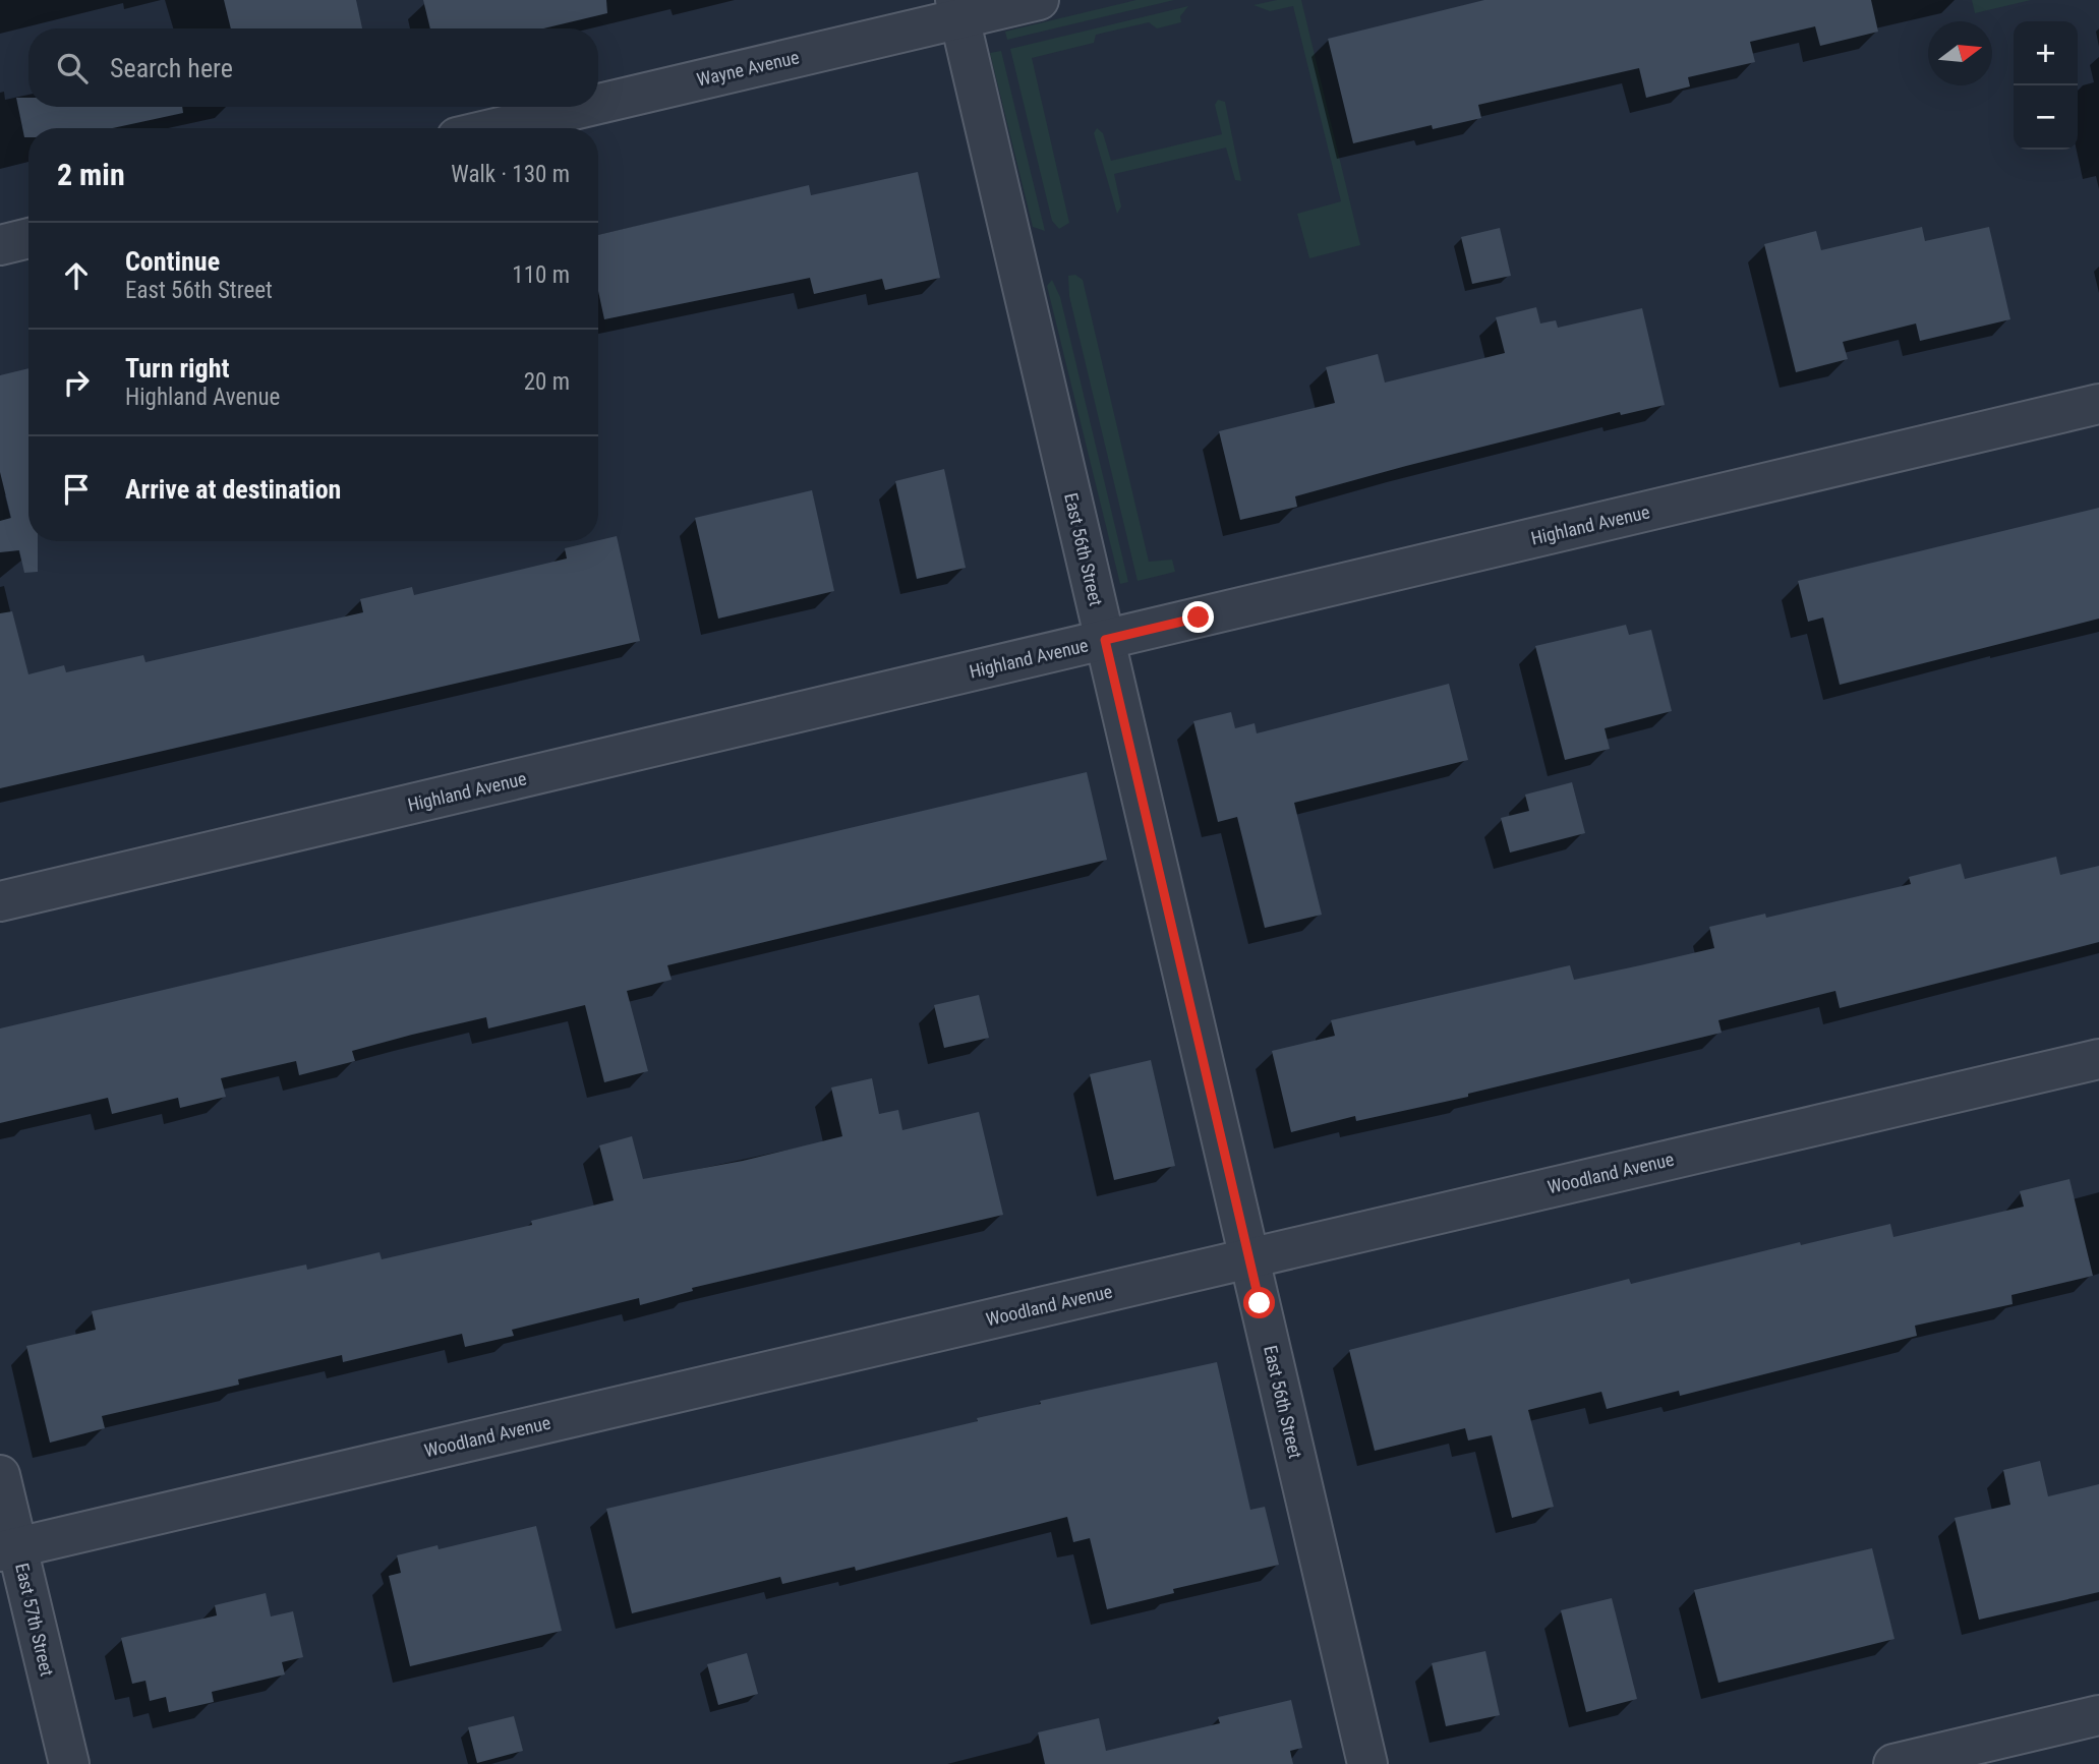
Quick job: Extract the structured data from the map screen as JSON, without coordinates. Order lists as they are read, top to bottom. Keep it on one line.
{"streets":{"street":["Wayne Avenue","Highland Avenue","East 56th Street","Woodland Avenue","East 57th Street"]},"crossings":[["Wayne Avenue","East 56th Street"],["Highland Avenue","East 56th Street"],["East 56th Street","Woodland Avenue"],["Woodland Avenue","East 57th Street"]],"north":"right","page":{"map_buttons":["+","−"],"search":"Search here","heading":["2 min","Walk · 130 m"],"list":[["Continue","East 56th Street","110 m"],["Turn right","Highland Avenue","20 m"],"Arrive at destination"]}}
